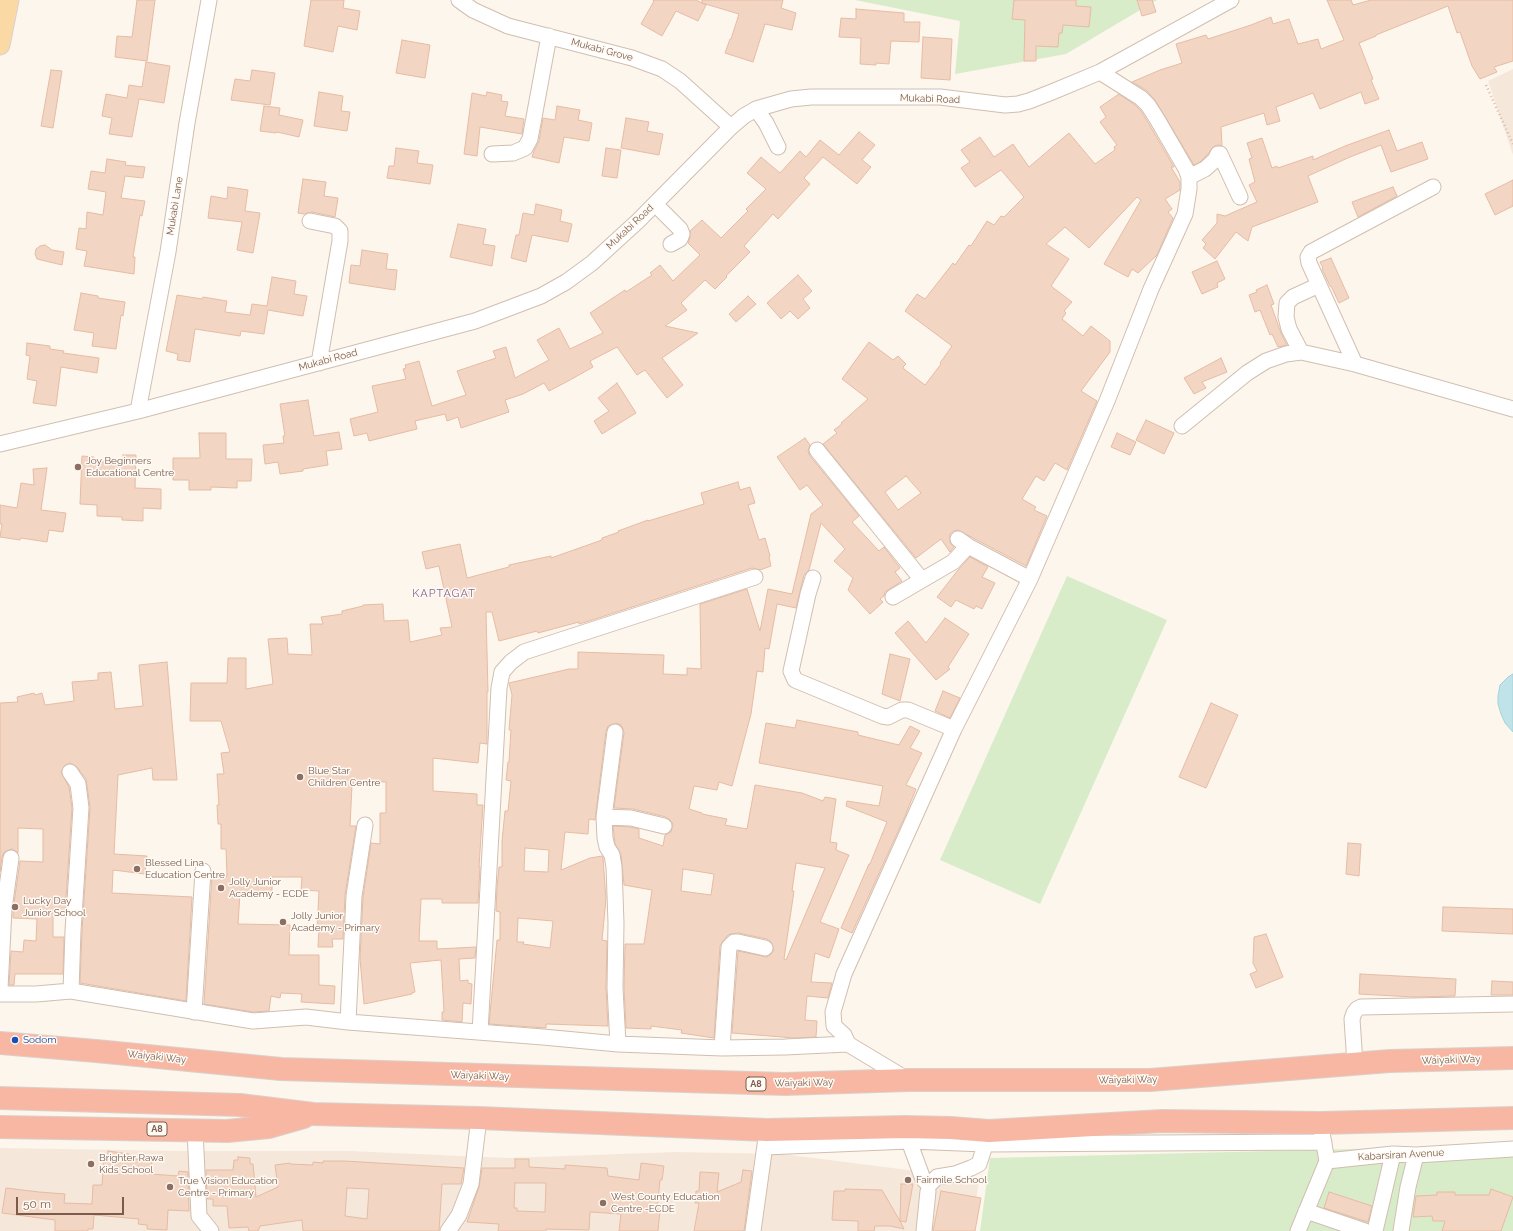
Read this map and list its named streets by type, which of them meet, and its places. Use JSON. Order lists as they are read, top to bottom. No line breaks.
{"streets":{"highway":["Waiyaki Way","A8"],"street":["Mukabi Grove","Mukabi Road","Mukabi Lane","Kabarsiran Avenue"]},"crossings":[["Mukabi Grove","Mukabi Road"],["Mukabi Road","Mukabi Lane"]],"districts":["KAPTAGAT"],"places":["Joy Beginners Educational Centre","Blue Star Children Centre","Blessed Lina Education Centre","Jolly Junior Academy - ECDE","Lucky Day Junior School","Jolly Junior Academy - Primary","Sodom","Brighter Rawa Kids School","Fairmile School","True Vision Education Centre - Primary","West County Education Centre -ECDE"],"scale_bar":"50 m"}
